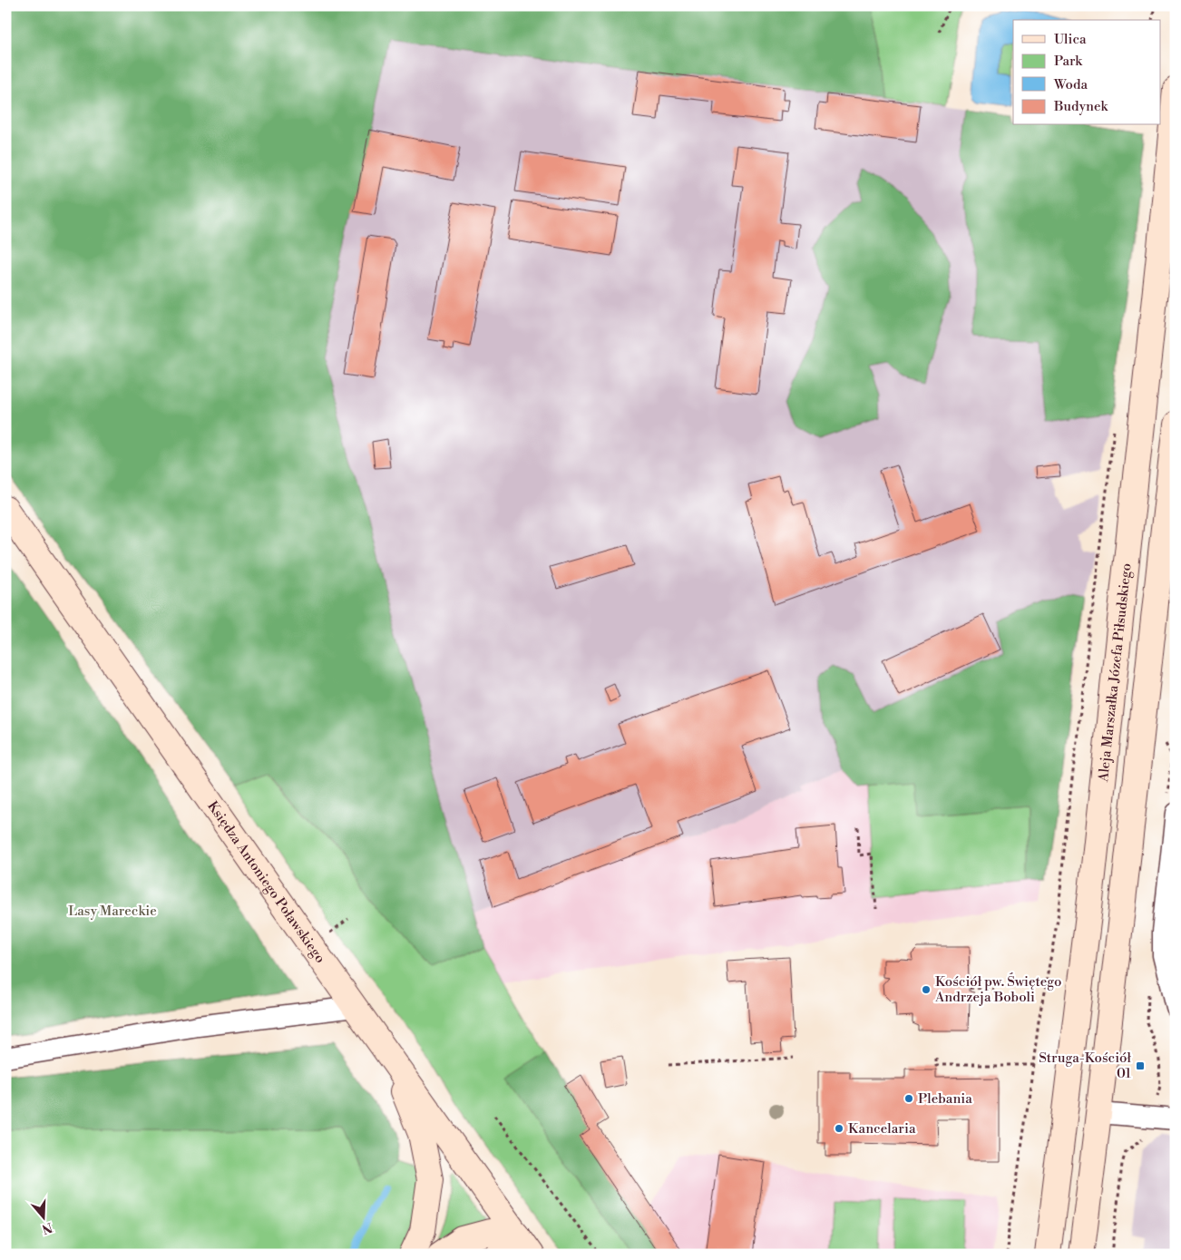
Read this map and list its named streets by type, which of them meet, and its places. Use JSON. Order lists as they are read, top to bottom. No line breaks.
{"streets":{"main road":["Aleja Marszałka Józefa Piłsudskiego","Księdza Antoniego Poławskiego"]},"parks":["Lasy Mareckie"],"places":{"other":["Kościół pw. Świętego Andrzeja Boboli","Plebania","Kancelaria"],"transit":["Struga-Kościół 01"]},"legend":["Ulica","Park","Woda","Budynek"],"north":"bottom"}
